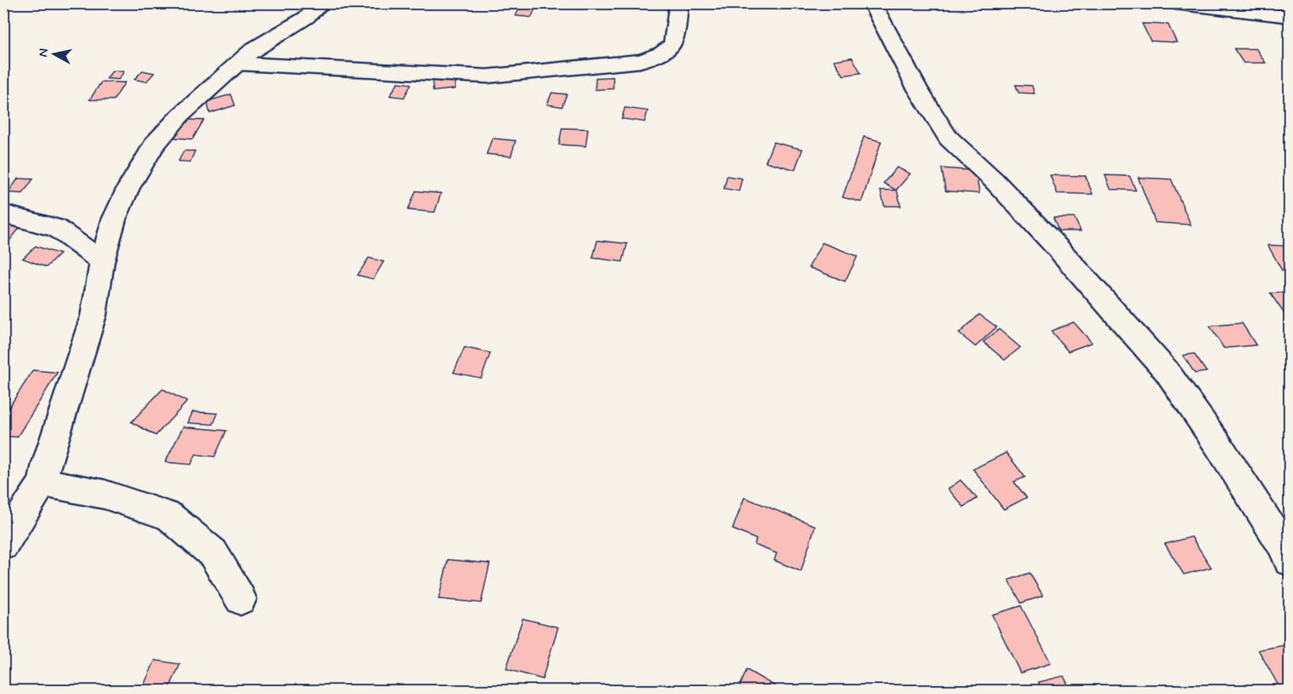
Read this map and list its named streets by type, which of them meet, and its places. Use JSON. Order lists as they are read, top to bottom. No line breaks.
{"north":"left"}
